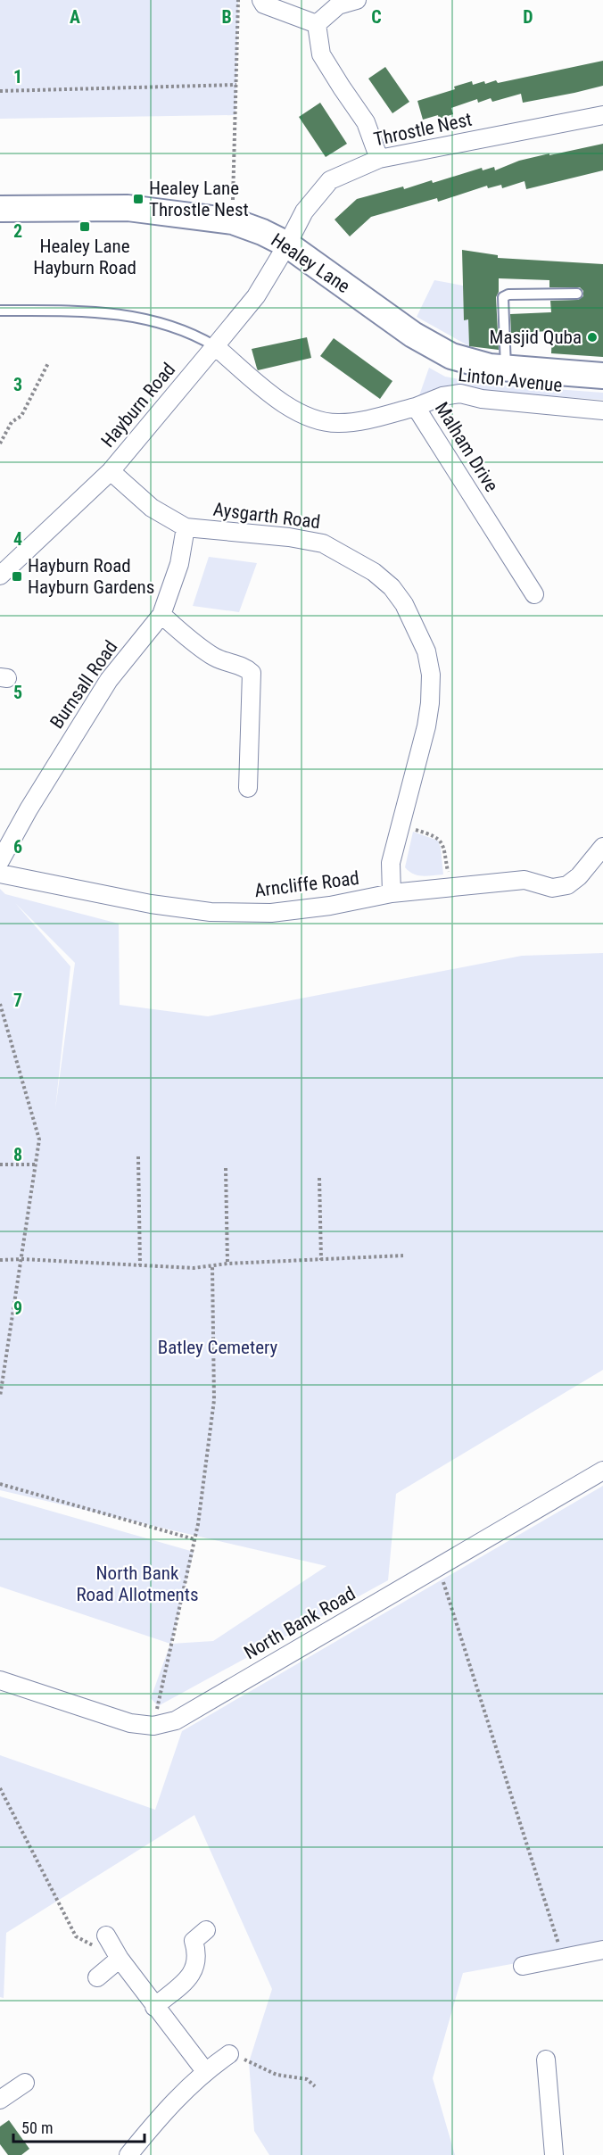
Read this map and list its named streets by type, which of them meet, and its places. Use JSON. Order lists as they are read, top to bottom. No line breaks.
{"streets":{"main road":["Healey Lane"],"street":["Throstle Nest","Linton Avenue","Hayburn Road","Malham Drive","Aysgarth Road","Burnsall Road","Arncliffe Road","North Bank Road"]},"crossings":[["Throstle Nest","Healey Lane"],["Throstle Nest","Hayburn Road"],["Healey Lane","Hayburn Road"],["Linton Avenue","Malham Drive"],["Hayburn Road","Malham Drive"],["Hayburn Road","Aysgarth Road"],["Aysgarth Road","Burnsall Road"],["Aysgarth Road","Arncliffe Road"]],"parks":["Batley Cemetery","North Bank Road Allotments"],"places":{"transit":["Healey Lane Throstle Nest","Healey Lane Hayburn Road","Hayburn Road Hayburn Gardens"],"other":["Masjid Quba"]},"scale_bar":"50 m","grid":{"columns":["A","B","C","D"],"rows":["1","2","3","4","5","6","7","8","9"]}}
